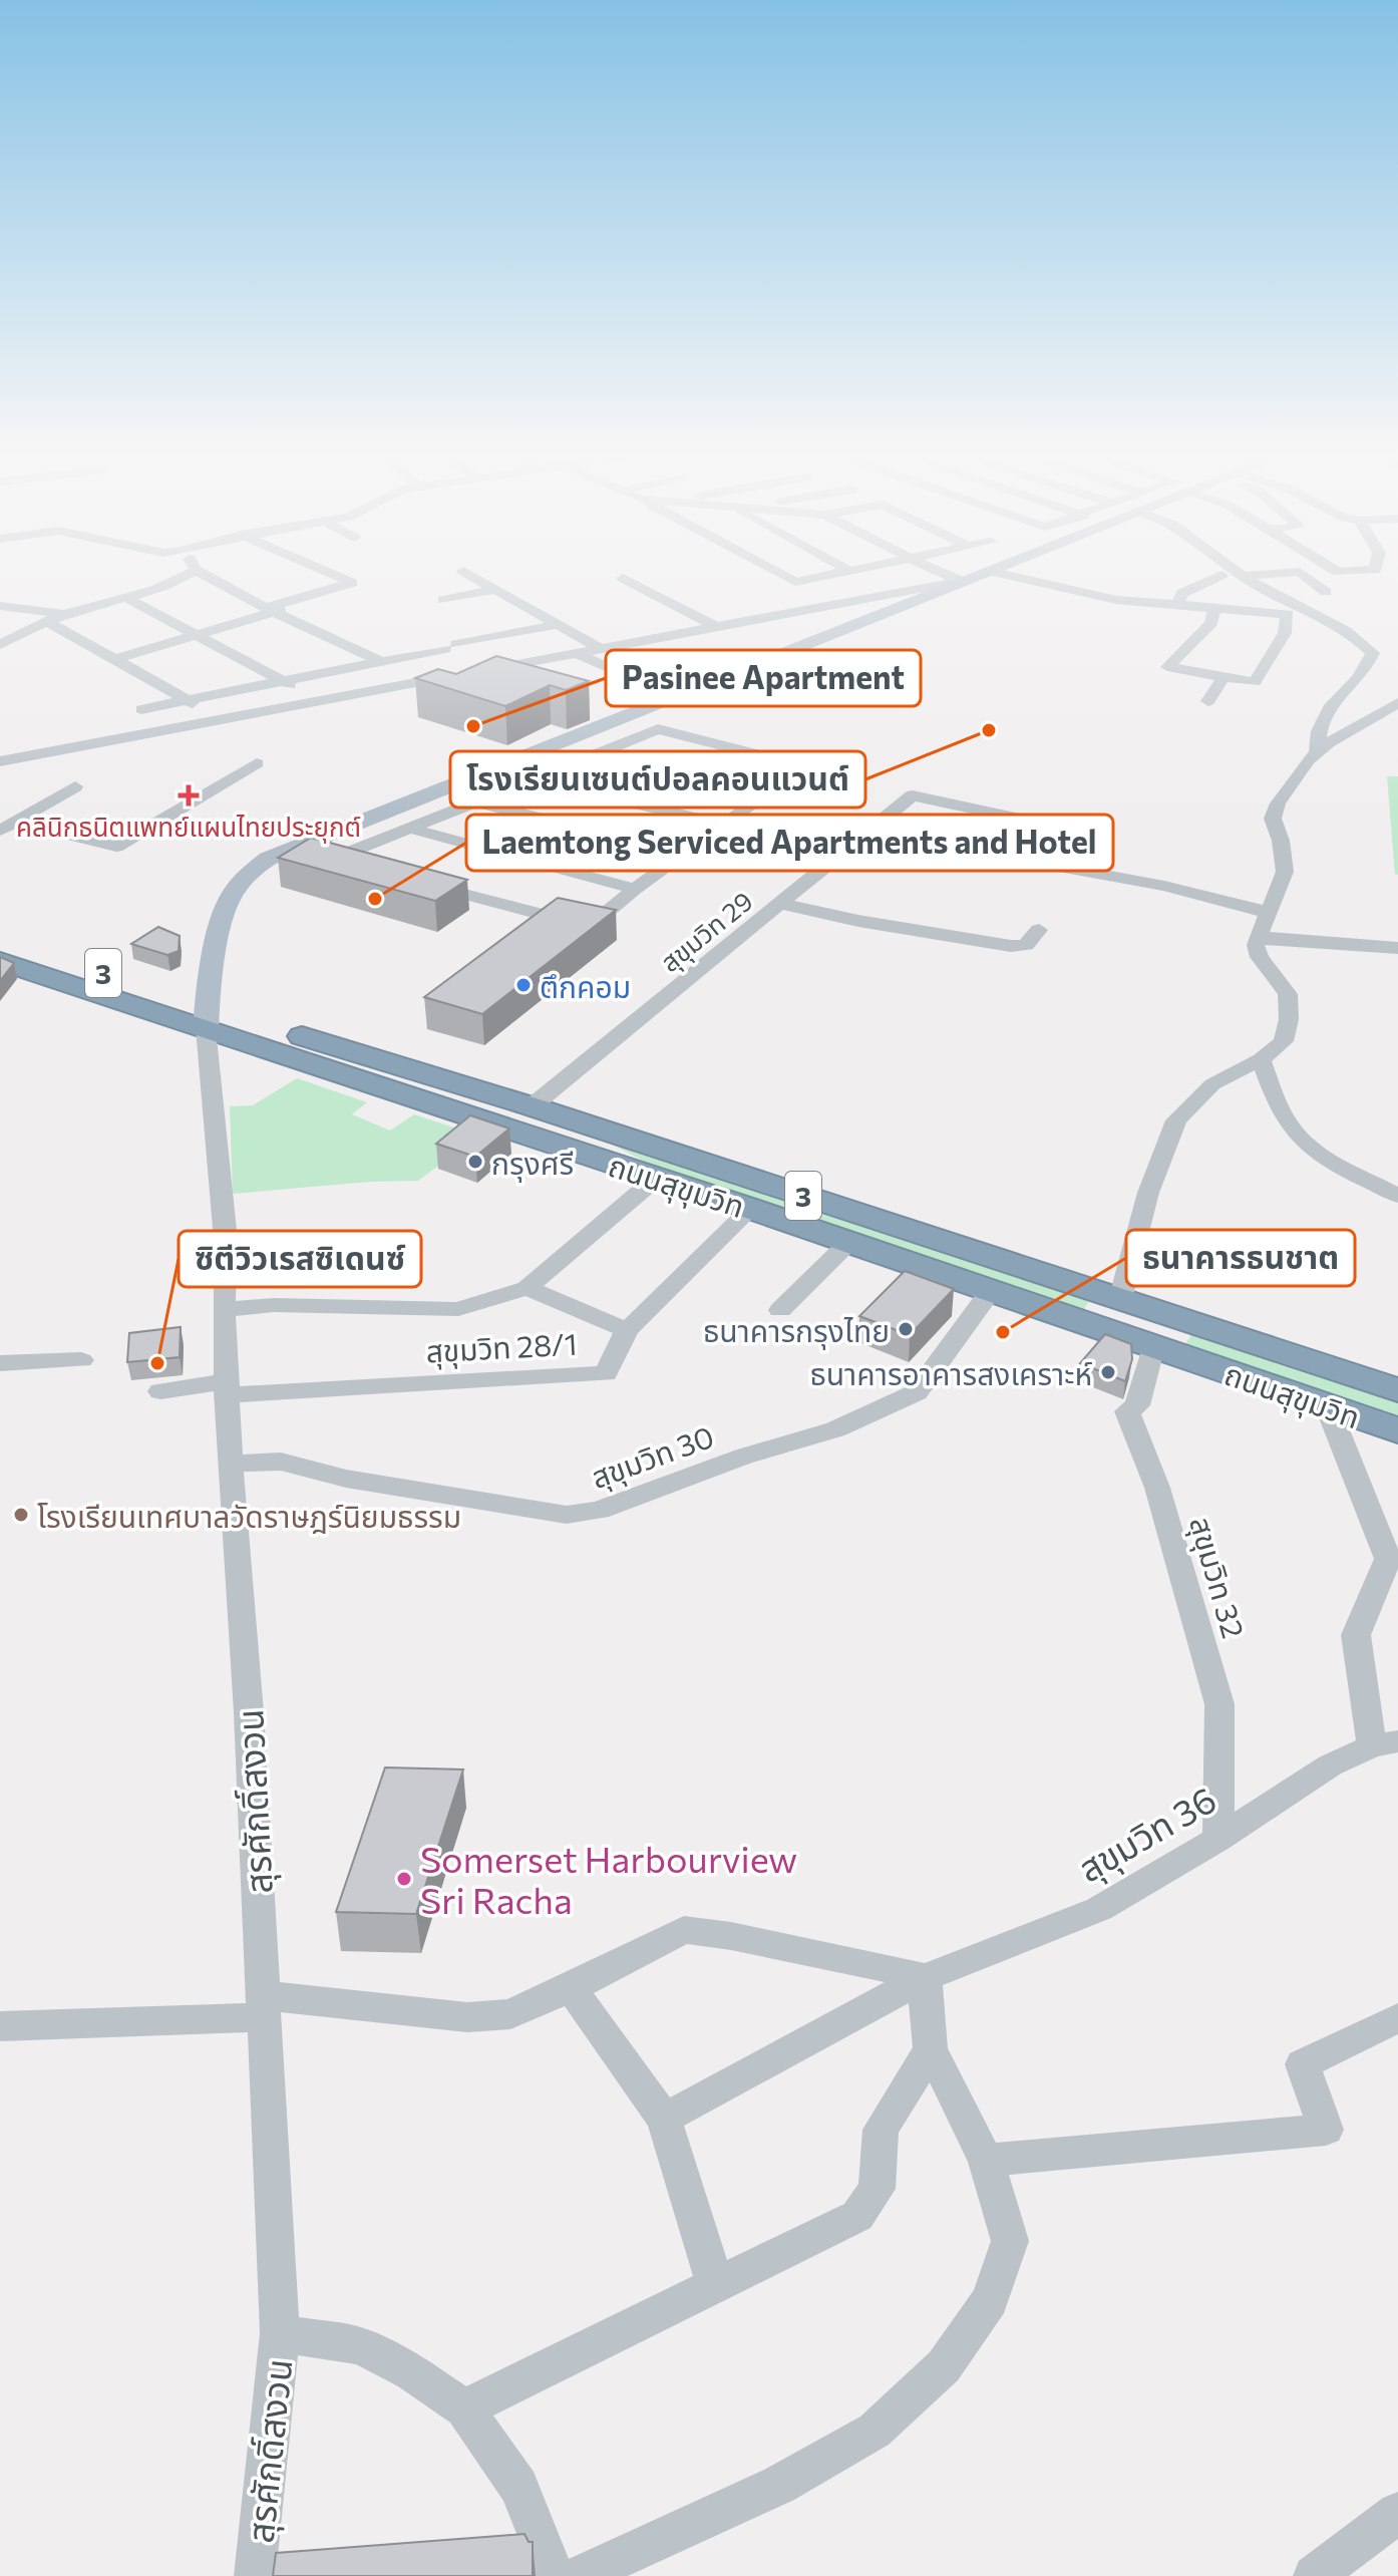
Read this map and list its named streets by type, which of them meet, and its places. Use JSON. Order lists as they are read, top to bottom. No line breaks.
{"streets":{"highway":["3","ถนนสุขุมวิท"],"street":["สุขุมวิท 29","สุขุมวิท 28/1","สุขุมวิท 30","สุขุมวิท 32","สุรศักดิ์สงวน","สุขุมวิท 36"]},"crossings":[["สุขุมวิท 29","ถนนสุขุมวิท"],["ถนนสุขุมวิท","สุขุมวิท 28/1"],["ถนนสุขุมวิท","สุขุมวิท 30"],["ถนนสุขุมวิท","สุขุมวิท 32"],["ถนนสุขุมวิท","สุรศักดิ์สงวน"],["สุขุมวิท 28/1","สุรศักดิ์สงวน"],["สุขุมวิท 30","สุรศักดิ์สงวน"],["สุขุมวิท 32","สุขุมวิท 36"]],"places":{"other":["Pasinee Apartment","โรงเรียนเซนต์ปอลคอนแวนต์","Laemtong Serviced Apartments and Hotel","ตึกคอม","กรุงศรี","ธนาคารกรุงไทย","ธนาคารธนชาต","ซิตีวิวเรสซิเดนซ์","ธนาคารอาคารสงเคราะห์","โรงเรียนเทศบาลวัดราษฎร์นิยมธรรม","Somerset Harbourview Sri Racha"],"health":["คลินิกธนิตแพทย์แผนไทยประยุกต์"]}}
